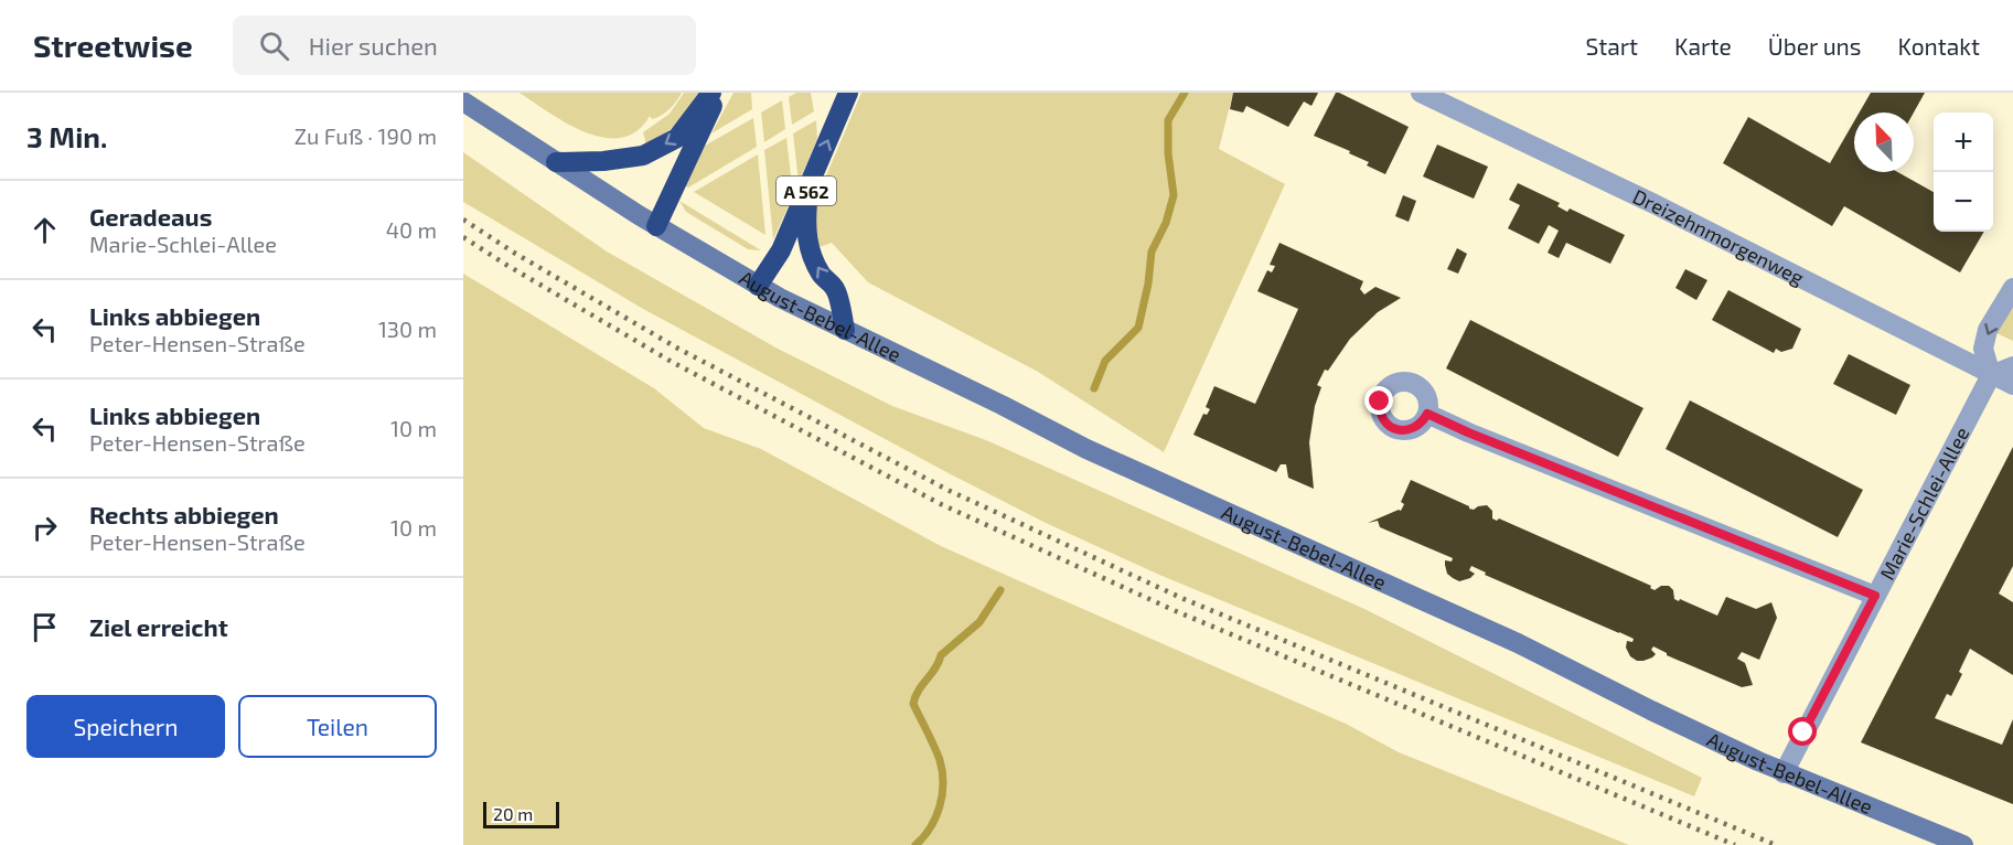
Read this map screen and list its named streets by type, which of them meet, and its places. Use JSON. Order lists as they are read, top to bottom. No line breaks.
{"streets":{"highway":["A 562"],"main road":["August-Bebel-Allee"],"street":["Dreizehnmorgenweg","Marie-Schlei-Allee"]},"crossings":[["A 562","August-Bebel-Allee"],["Dreizehnmorgenweg","Marie-Schlei-Allee"],["August-Bebel-Allee","Marie-Schlei-Allee"]],"scale_bar":"20 m","north":"top left","page":{"header":"Streetwise","search":"Hier suchen","nav":["Start","Karte","Über uns","Kontakt"],"heading":["3 Min.","Zu Fuß · 190 m"],"map_buttons":["+","−"],"list":[["Geradeaus","Marie-Schlei-Allee","40 m"],["Links abbiegen","Peter-Hensen-Straße","130 m"],["Links abbiegen","Peter-Hensen-Straße","10 m"],["Rechts abbiegen","Peter-Hensen-Straße","10 m"],"Ziel erreicht"],"buttons":["Speichern","Teilen"],"scale":"20 m"}}
